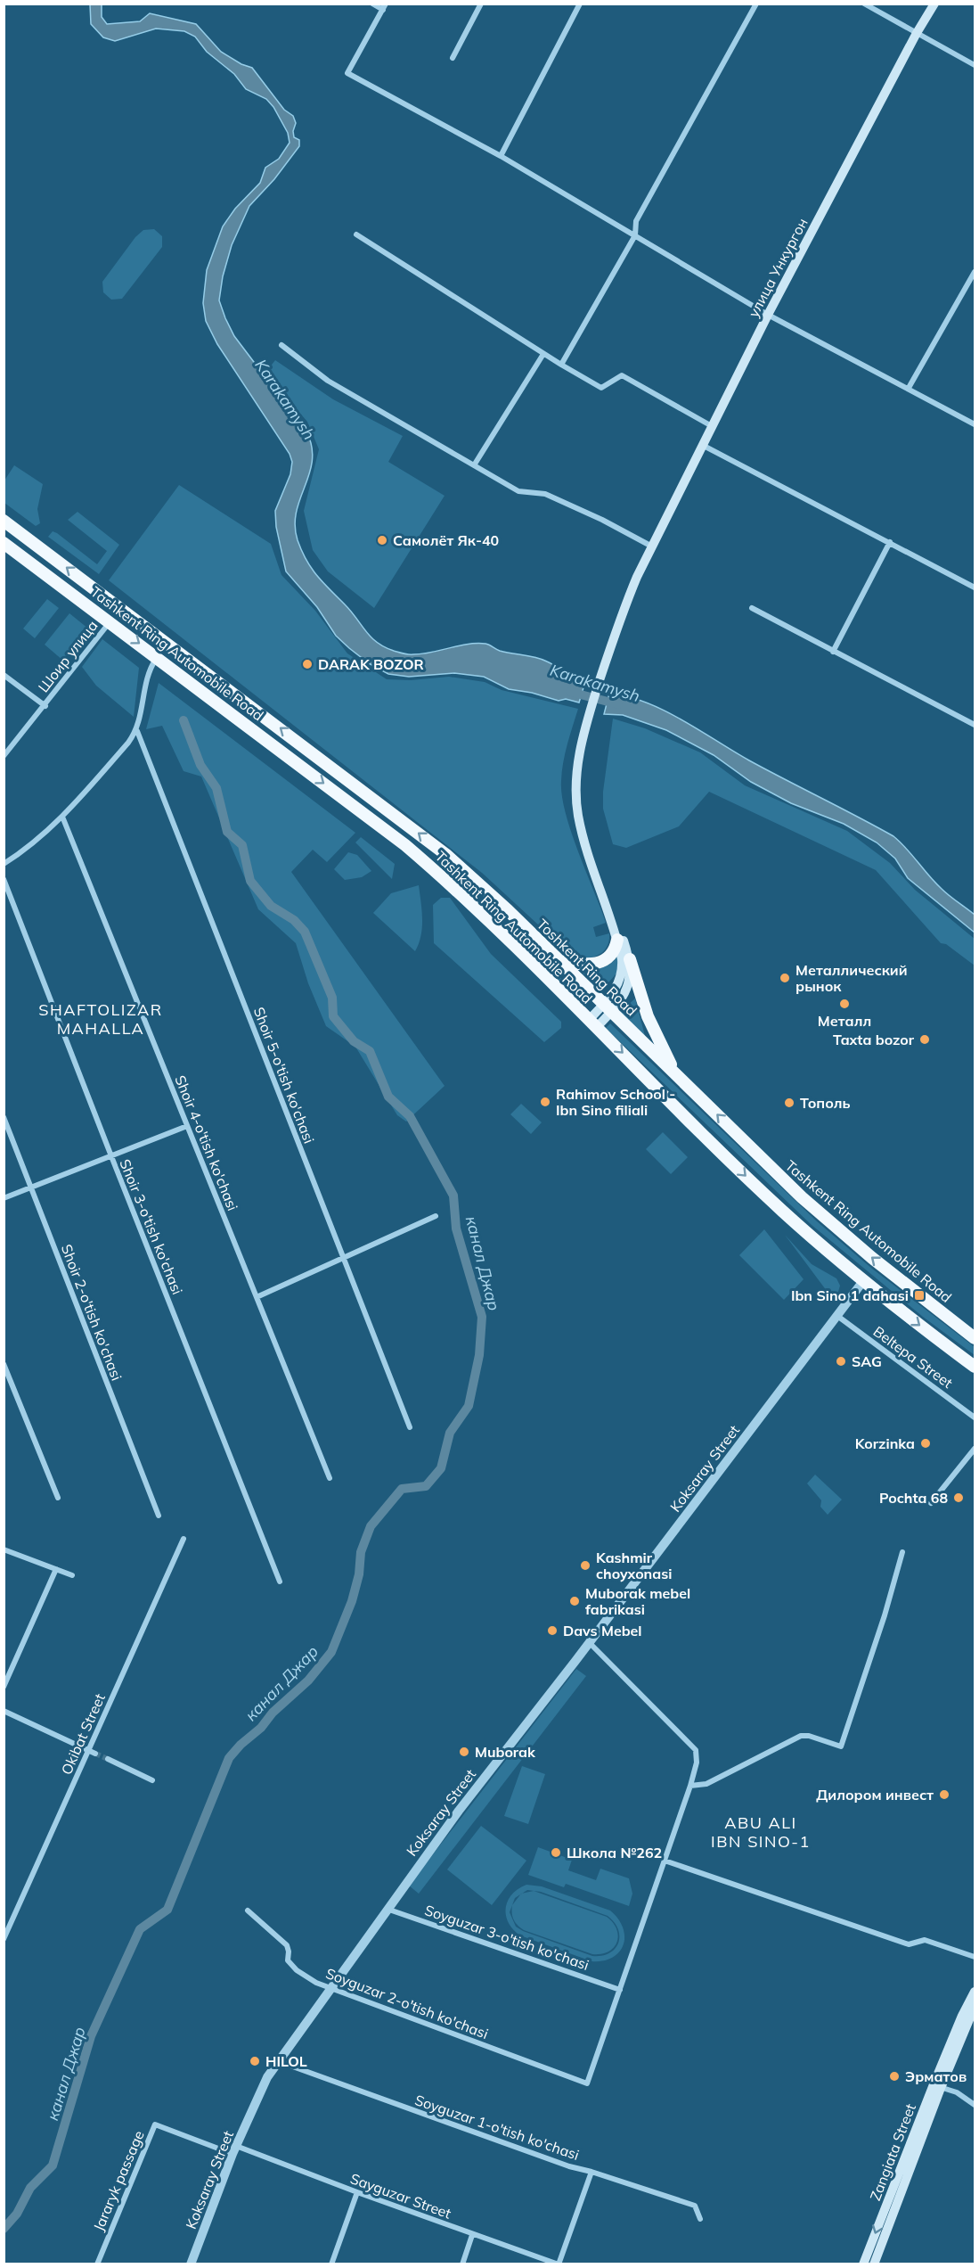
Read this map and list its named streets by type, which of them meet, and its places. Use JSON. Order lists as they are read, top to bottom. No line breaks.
{"streets":{"highway":["Tashkent Ring Automobile Road","Toshkent Ring Road"],"main road":["улица Ункургон","Zangiata Street"],"street":["Шоир улица","Shoir 5-o'tish ko'chasi","Shoir 4-o'tish ko'chasi","Shoir 3-o'tish ko'chasi","Shoir 2-o'tish ko'chasi","Beltepa Street","Koksaray Street","Okibat Street","Soyguzar 3-o'tish ko'chasi","Soyguzar 2-o'tish ko'chasi","Soyguzar 1-o'tish ko'chasi","Jararyk passage","Sayguzar Street"]},"crossings":[["Tashkent Ring Automobile Road","Шоир улица"],["Tashkent Ring Automobile Road","Toshkent Ring Road"],["Tashkent Ring Automobile Road","Koksaray Street"],["Beltepa Street","Koksaray Street"],["Koksaray Street","Soyguzar 3-o'tish ko'chasi"],["Koksaray Street","Soyguzar 2-o'tish ko'chasi"],["Koksaray Street","Soyguzar 1-o'tish ko'chasi"],["Koksaray Street","Jararyk passage"],["Koksaray Street","Sayguzar Street"],["Soyguzar 3-o'tish ko'chasi","Soyguzar 2-o'tish ko'chasi"],["Jararyk passage","Sayguzar Street"]],"districts":["SHAFTOLIZAR MAHALLA","ABU ALI IBN SINO-1"],"water":["Karakamysh","канал Джар"],"places":{"other":["Самолёт Як-40","DARAK BOZOR","Металлический рынок","Металл","Taxta bozor","Rahimov School - Ibn Sino filiali","Тополь","SAG","Korzinka","Pochta 68","Kashmir choyxonasi","Muborak mebel fabrikasi","Davs Mebel","Muborak","Дилором инвест","Школа №262","HILOL","Эрматов"],"transit":["Ibn Sino 1 dahasi"]}}
